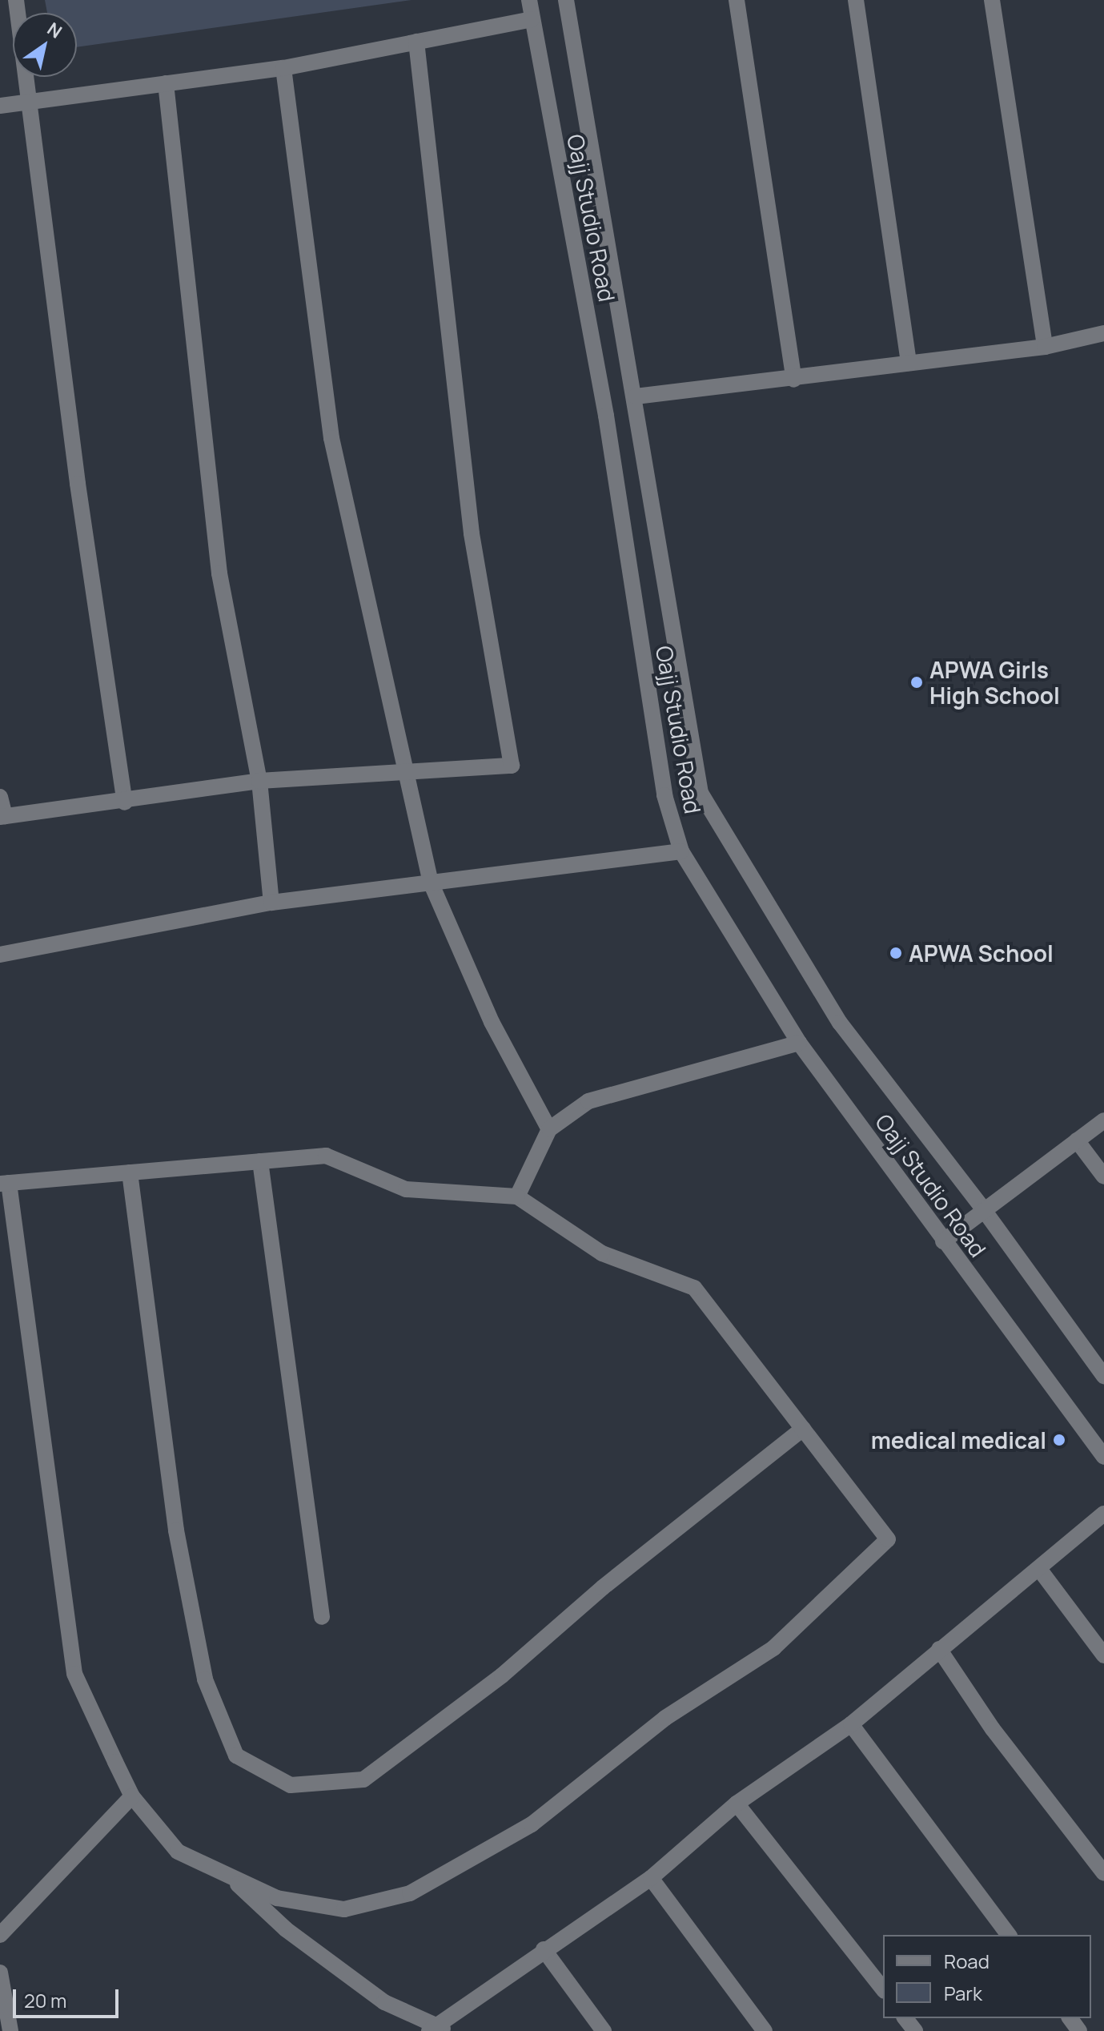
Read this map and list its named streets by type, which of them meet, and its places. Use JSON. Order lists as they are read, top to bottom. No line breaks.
{"streets":{"street":["Oajj Studio Road"]},"places":["APWA Girls High School","APWA School","medical medical"],"legend":["Road","Park"],"scale_bar":"20 m","north":"top right"}
